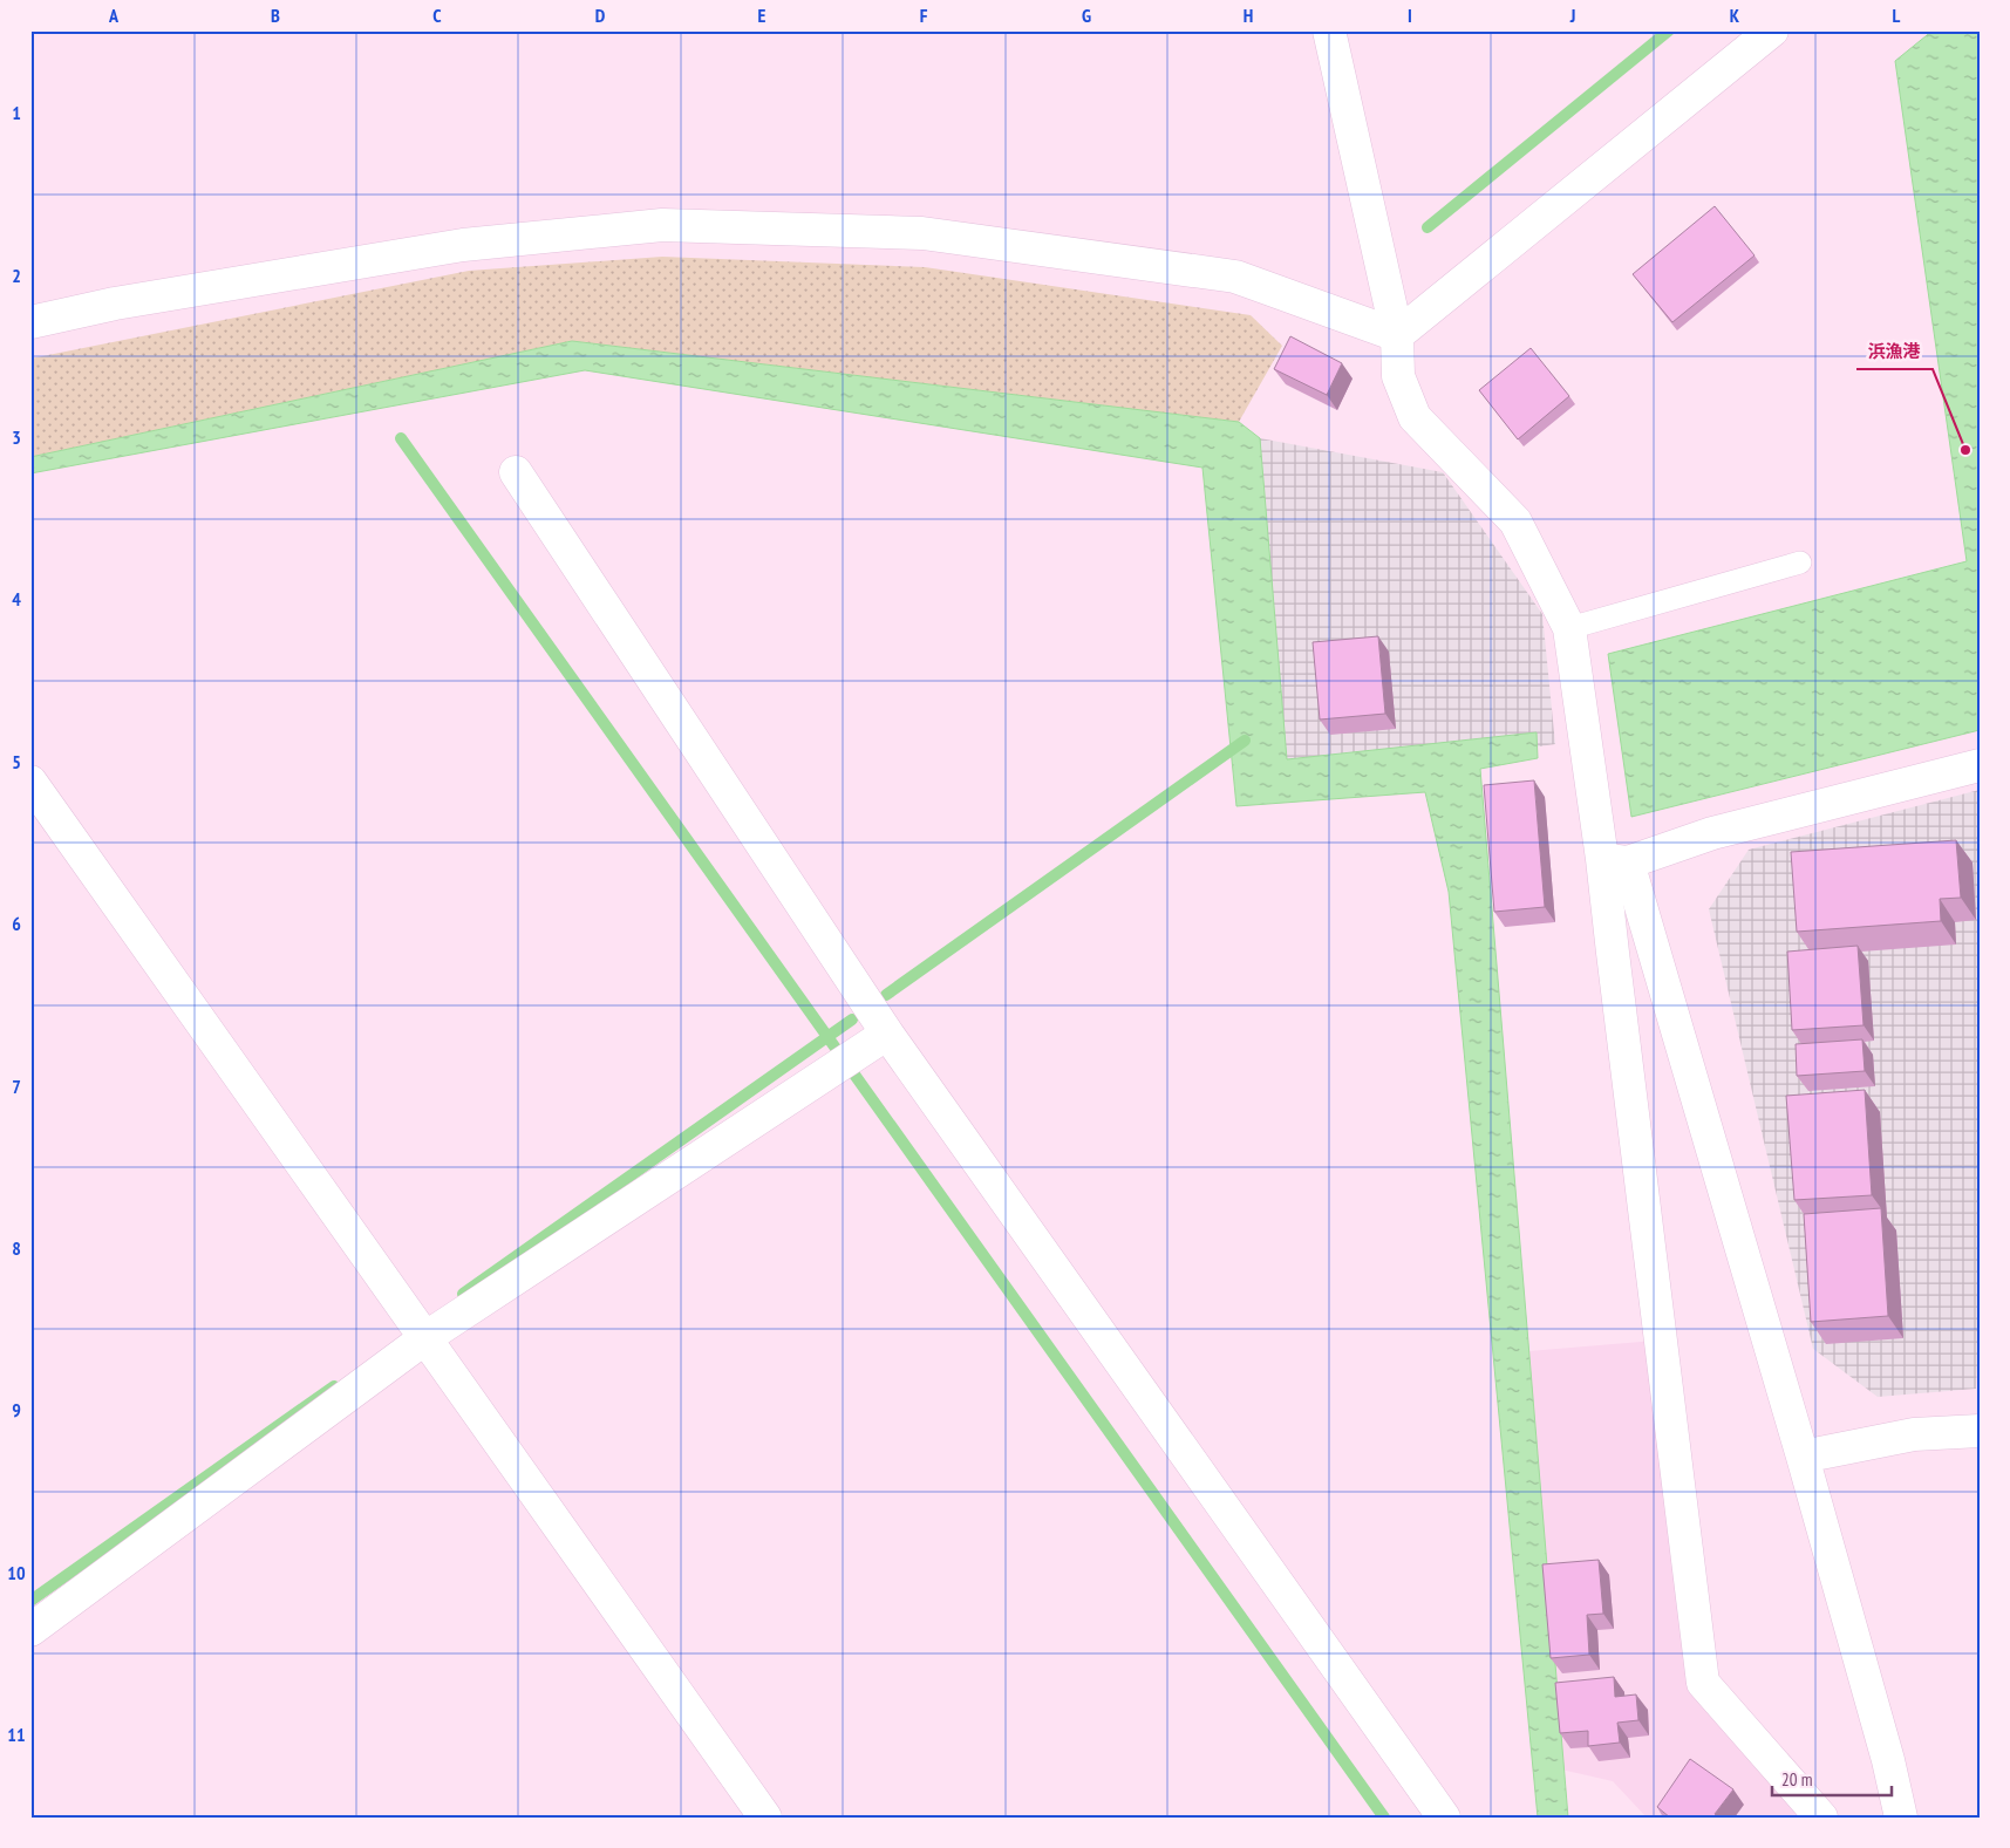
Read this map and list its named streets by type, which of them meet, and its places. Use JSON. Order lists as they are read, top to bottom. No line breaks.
{"places":["浜漁港"],"scale_bar":"20 m","grid":{"columns":["A","B","C","D","E","F","G","H","I","J","K","L"],"rows":["1","2","3","4","5","6","7","8","9","10","11"]}}
